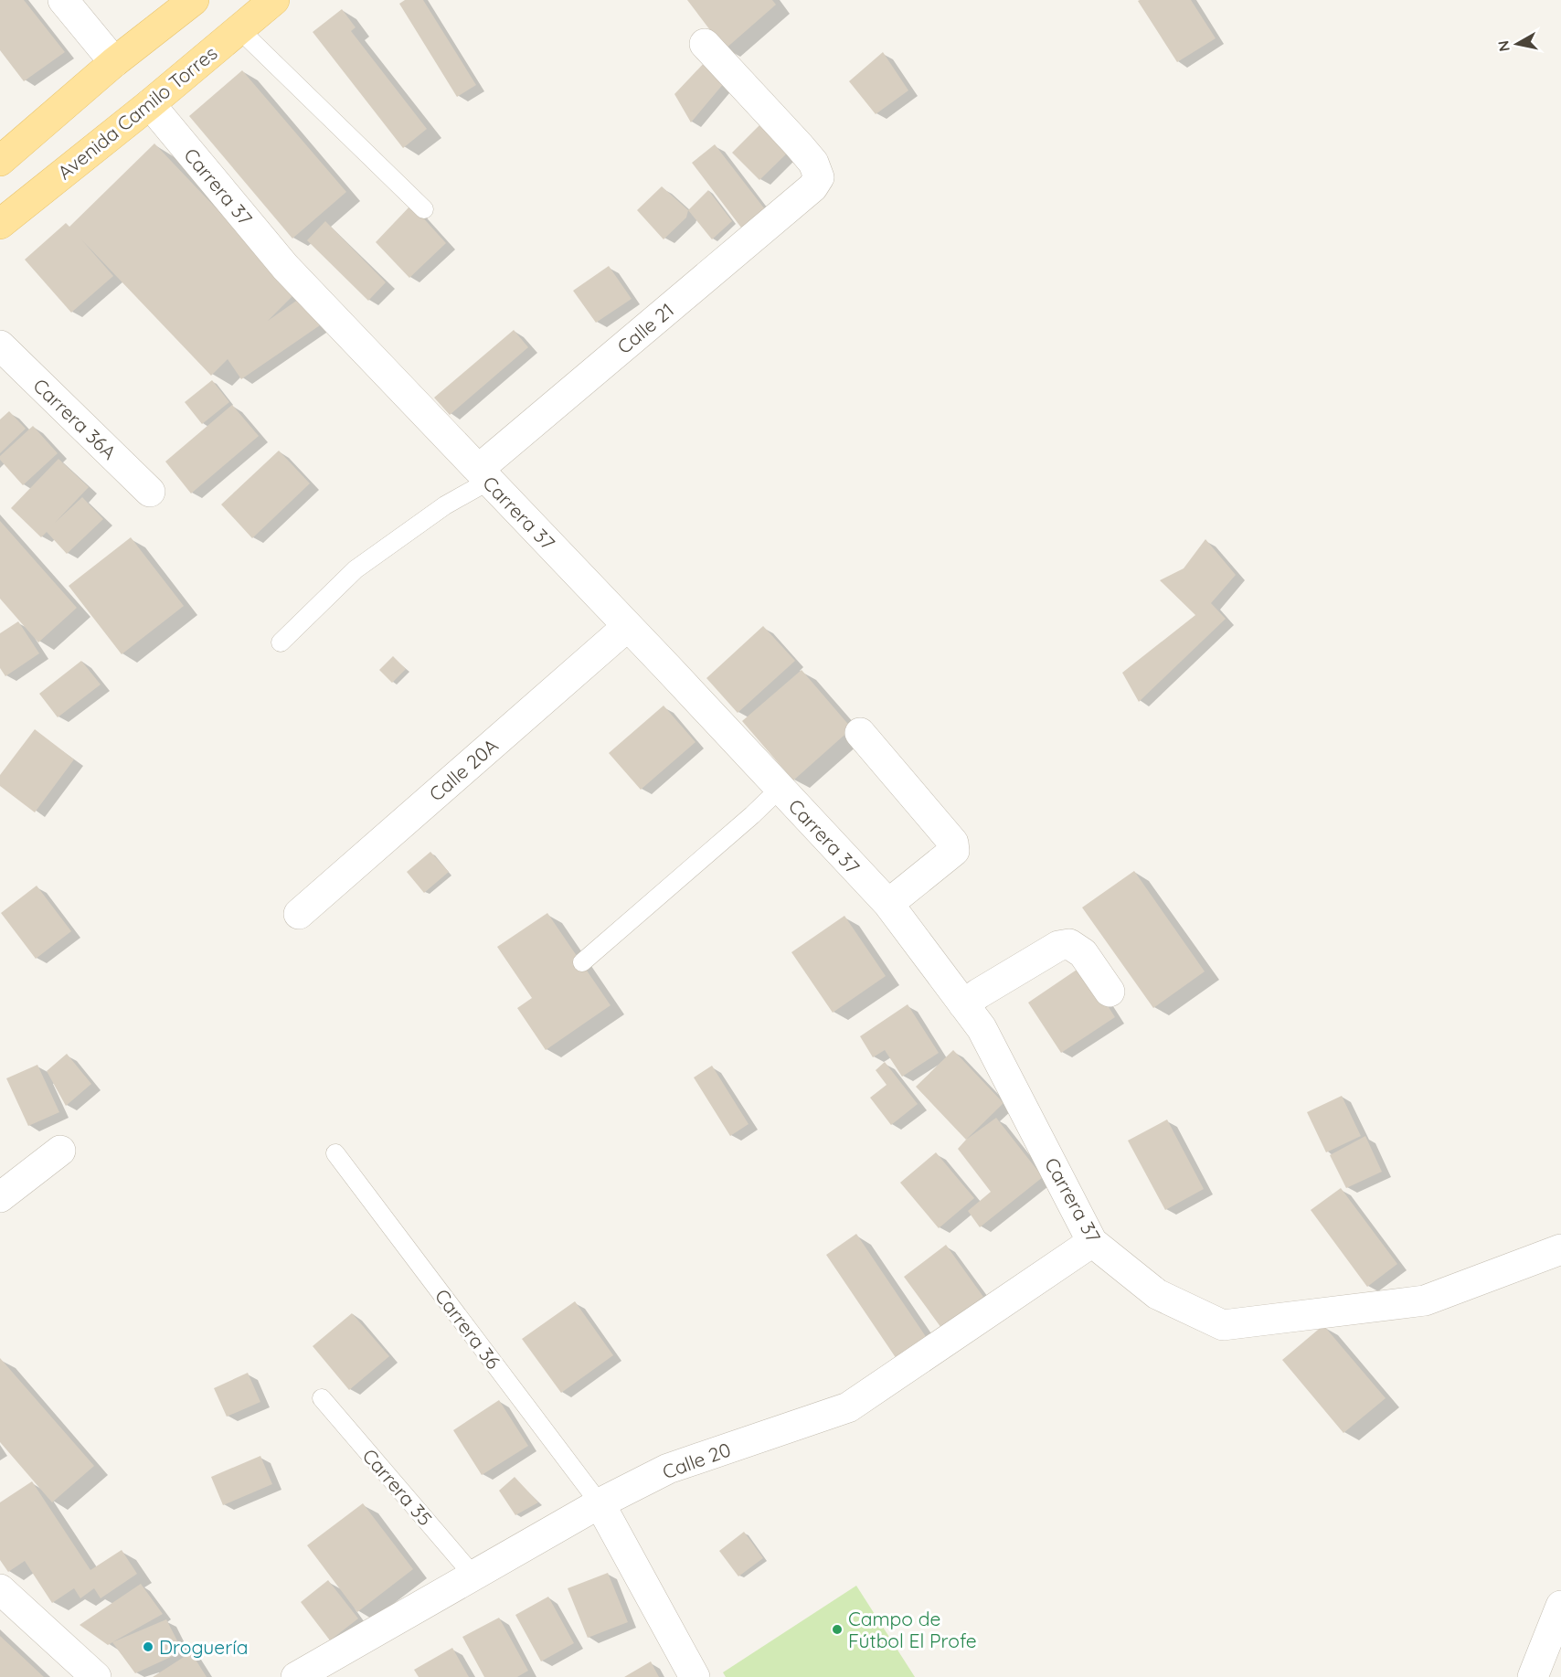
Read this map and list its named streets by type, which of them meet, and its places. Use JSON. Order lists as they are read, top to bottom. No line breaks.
{"streets":{"main road":["Avenida Camilo Torres"],"street":["Carrera 37","Calle 21","Carrera 36A","Calle 20A","Calle 20"],"lane":["Carrera 36","Carrera 35"]},"crossings":[["Avenida Camilo Torres","Carrera 37"],["Carrera 37","Calle 21"],["Carrera 37","Calle 20A"],["Carrera 37","Calle 20"],["Carrera 36","Calle 20"],["Calle 20","Carrera 35"]],"places":["Campo de Fútbol El Profe","Droguería"],"north":"left"}
